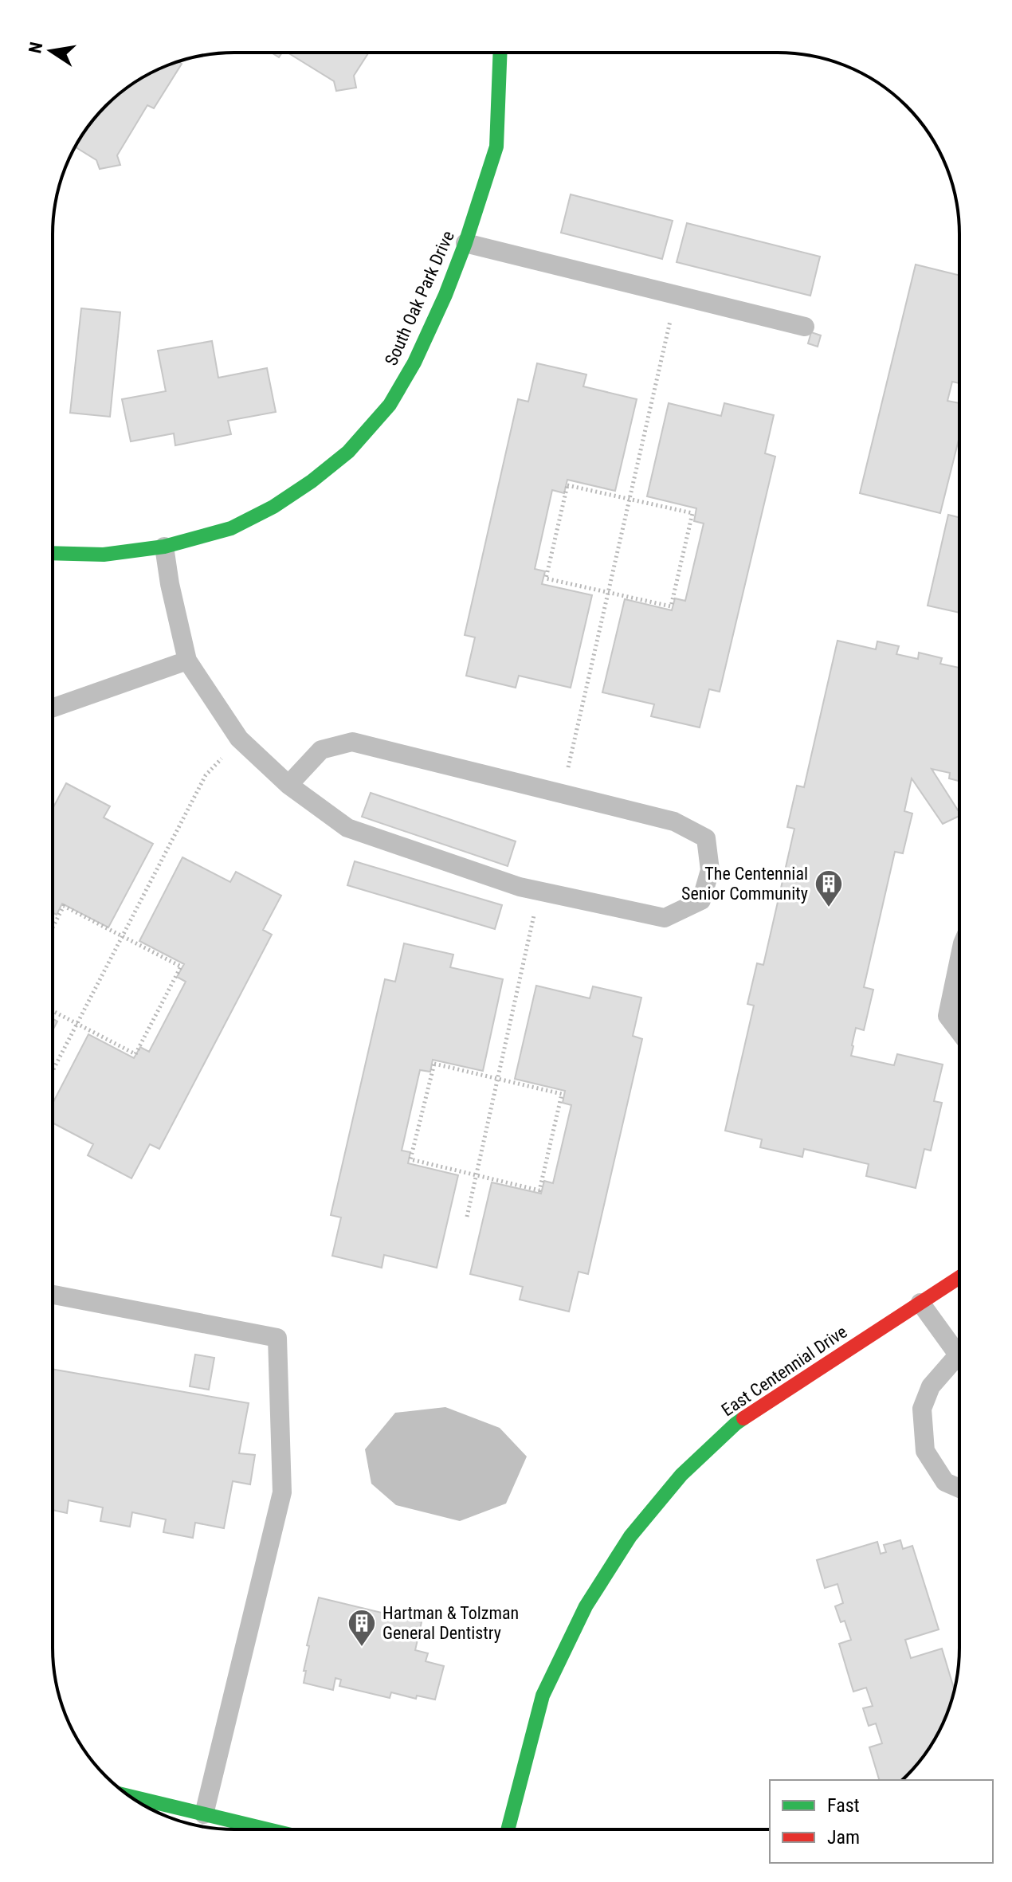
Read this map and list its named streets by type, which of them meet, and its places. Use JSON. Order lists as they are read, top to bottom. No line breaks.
{"streets":{"street":["South Oak Park Drive","East Centennial Drive"]},"places":{"building":["The Centennial Senior Community","Hartman & Tolzman General Dentistry"]},"legend":["Fast","Jam"],"north":"left"}
